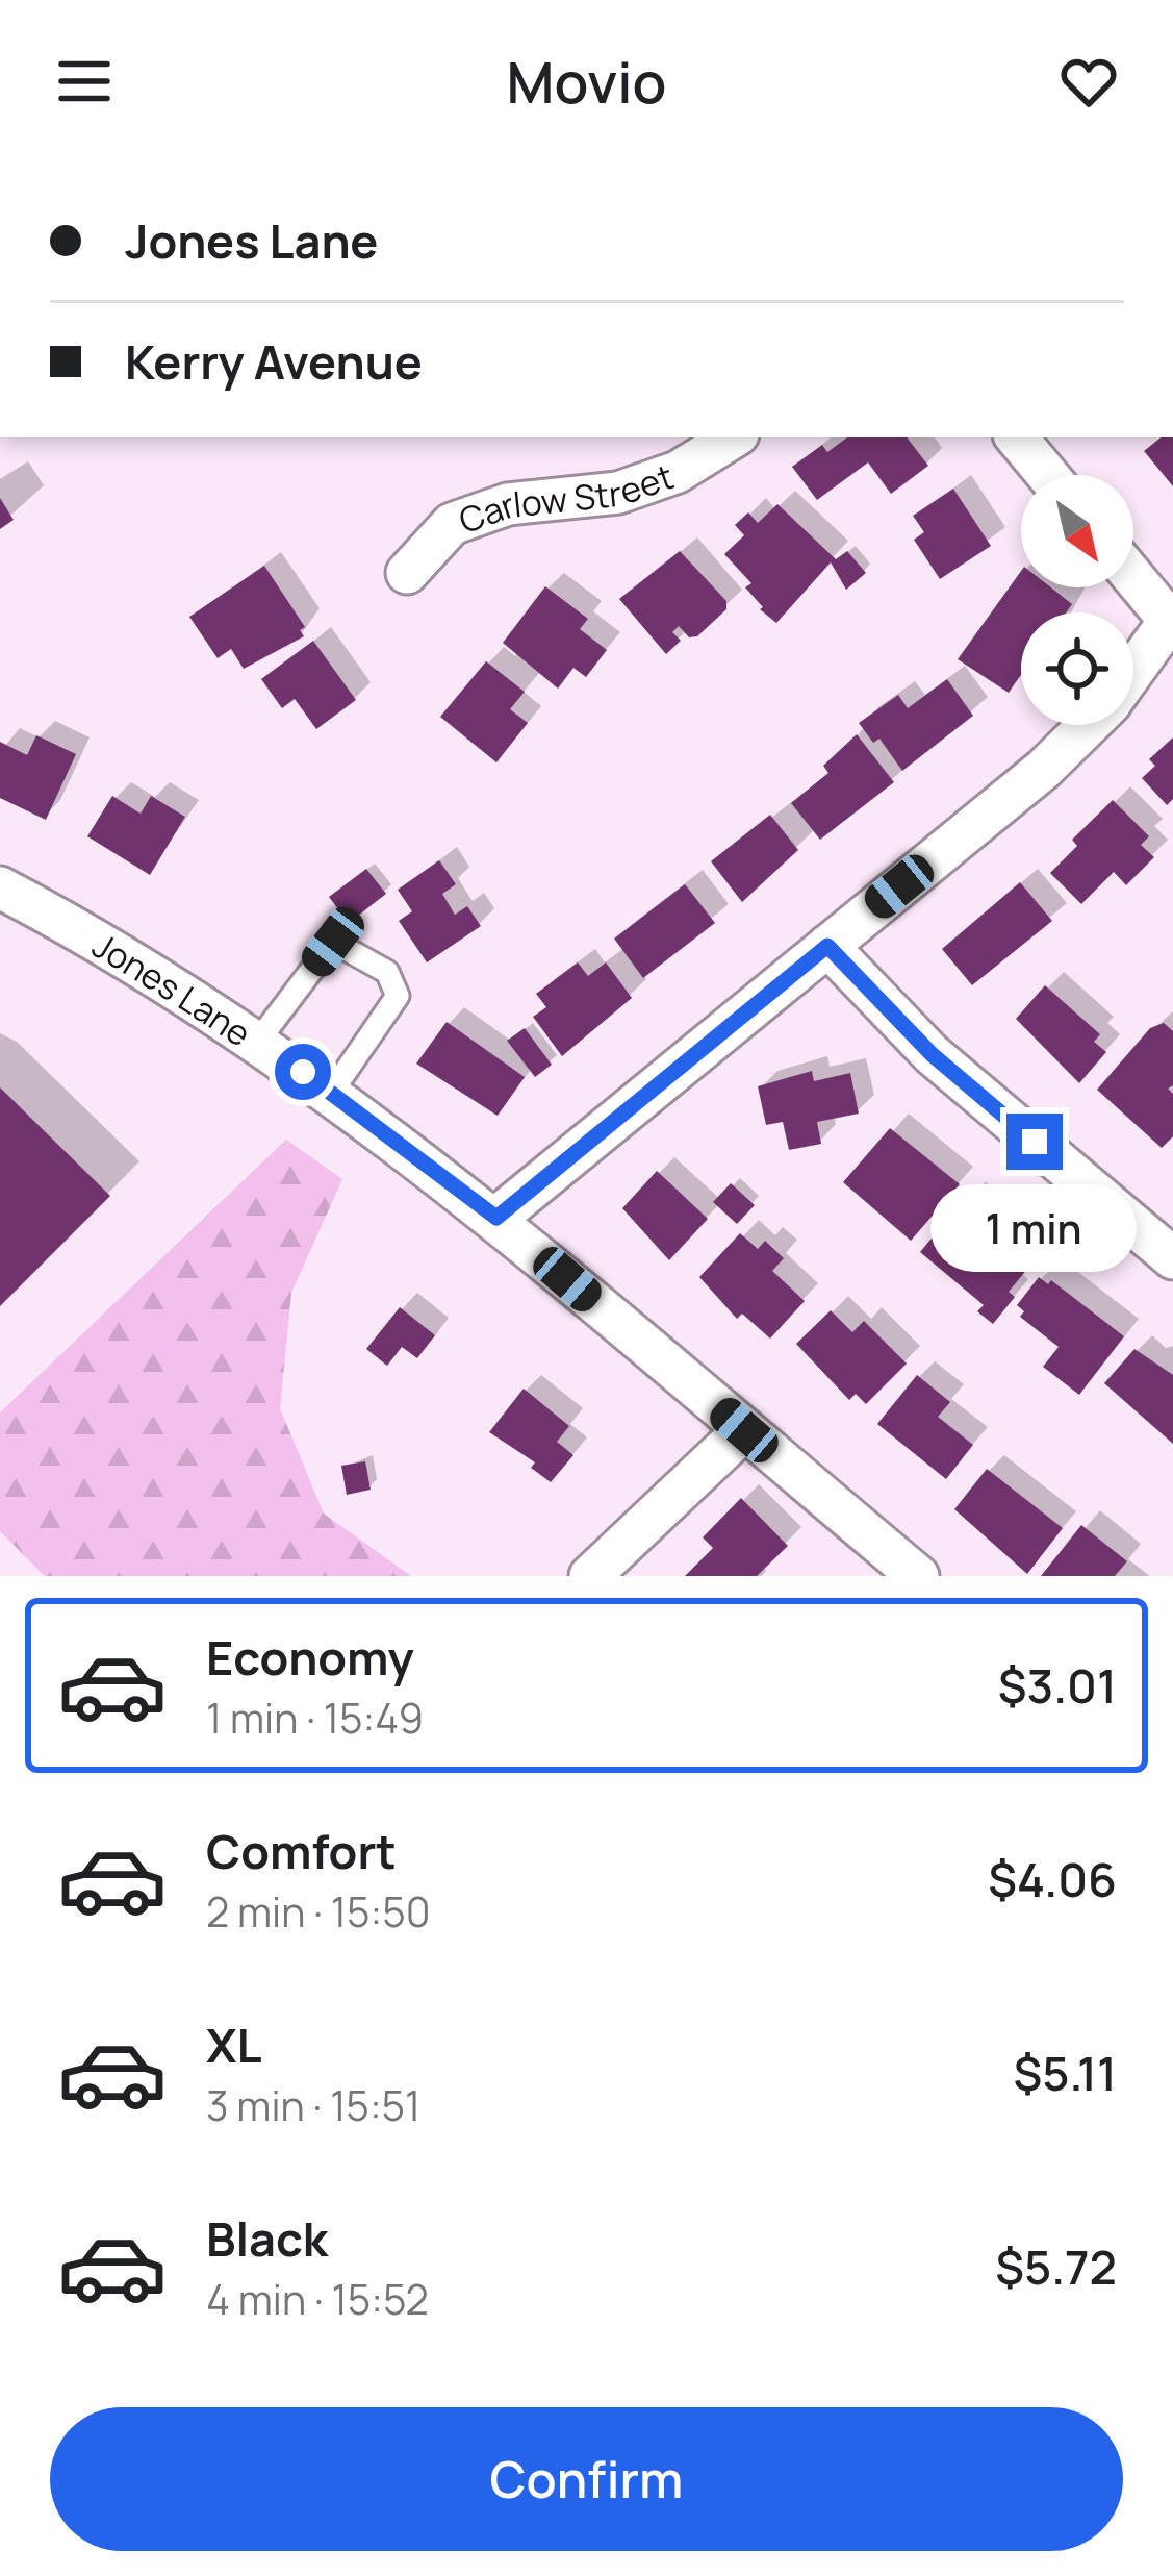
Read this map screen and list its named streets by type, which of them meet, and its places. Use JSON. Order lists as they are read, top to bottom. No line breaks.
{"streets":{"street":["Carlow Street","Jones Lane"]},"north":"bottom right","page":{"header":"Movio","banner":["Jones Lane","Kerry Avenue"],"bubble":"1 min","list":[{"name":"Economy","note":"1 min · 15:49","value":"$3.01"},{"name":"Comfort","note":"2 min · 15:50","value":"$4.06"},{"name":"XL","note":"3 min · 15:51","value":"$5.11"},{"name":"Black","note":"4 min · 15:52","value":"$5.72"}],"buttons":"Confirm"}}
